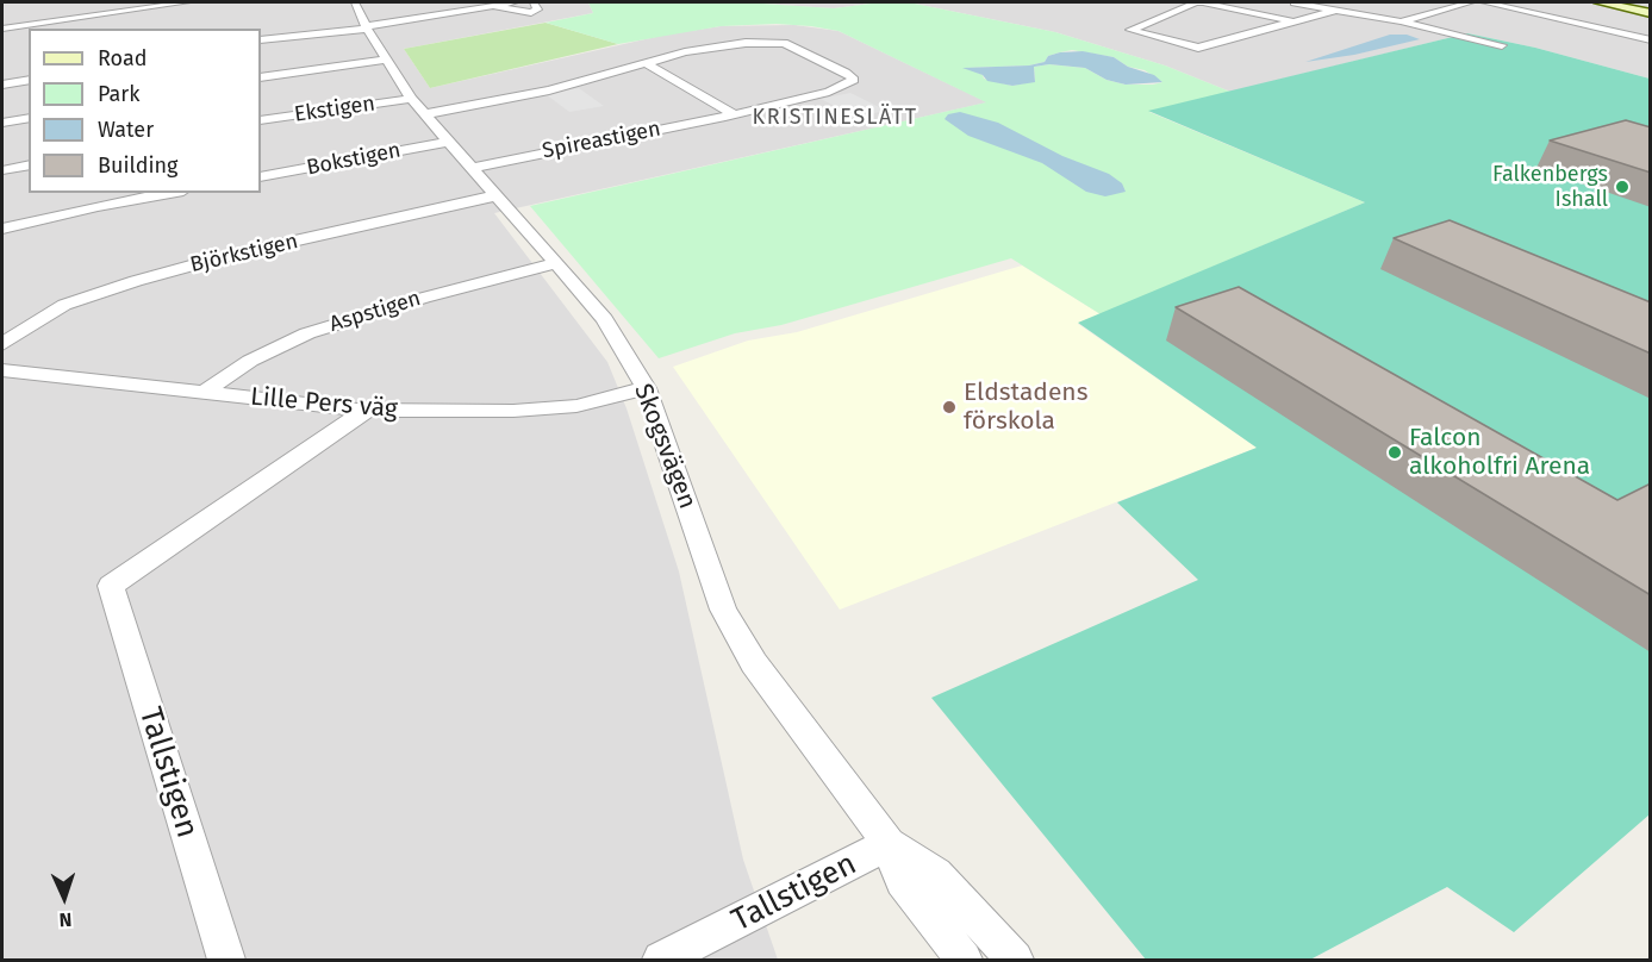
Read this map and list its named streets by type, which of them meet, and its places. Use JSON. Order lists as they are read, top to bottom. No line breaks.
{"streets":{"street":["Ekstigen","Spireastigen","Bokstigen","Björkstigen","Aspstigen","Lille Pers väg","Skogsvägen","Tallstigen"]},"crossings":[["Ekstigen","Spireastigen"],["Ekstigen","Skogsvägen"],["Spireastigen","Skogsvägen"],["Bokstigen","Skogsvägen"],["Björkstigen","Skogsvägen"],["Aspstigen","Lille Pers väg"],["Aspstigen","Skogsvägen"],["Lille Pers väg","Skogsvägen"],["Lille Pers väg","Tallstigen"],["Skogsvägen","Tallstigen"]],"districts":["KRISTINESLÄTT"],"places":["Falkenbergs Ishall","Eldstadens förskola","Falcon alkoholfri Arena"],"legend":["Road","Park","Water","Building"],"north":"bottom"}
